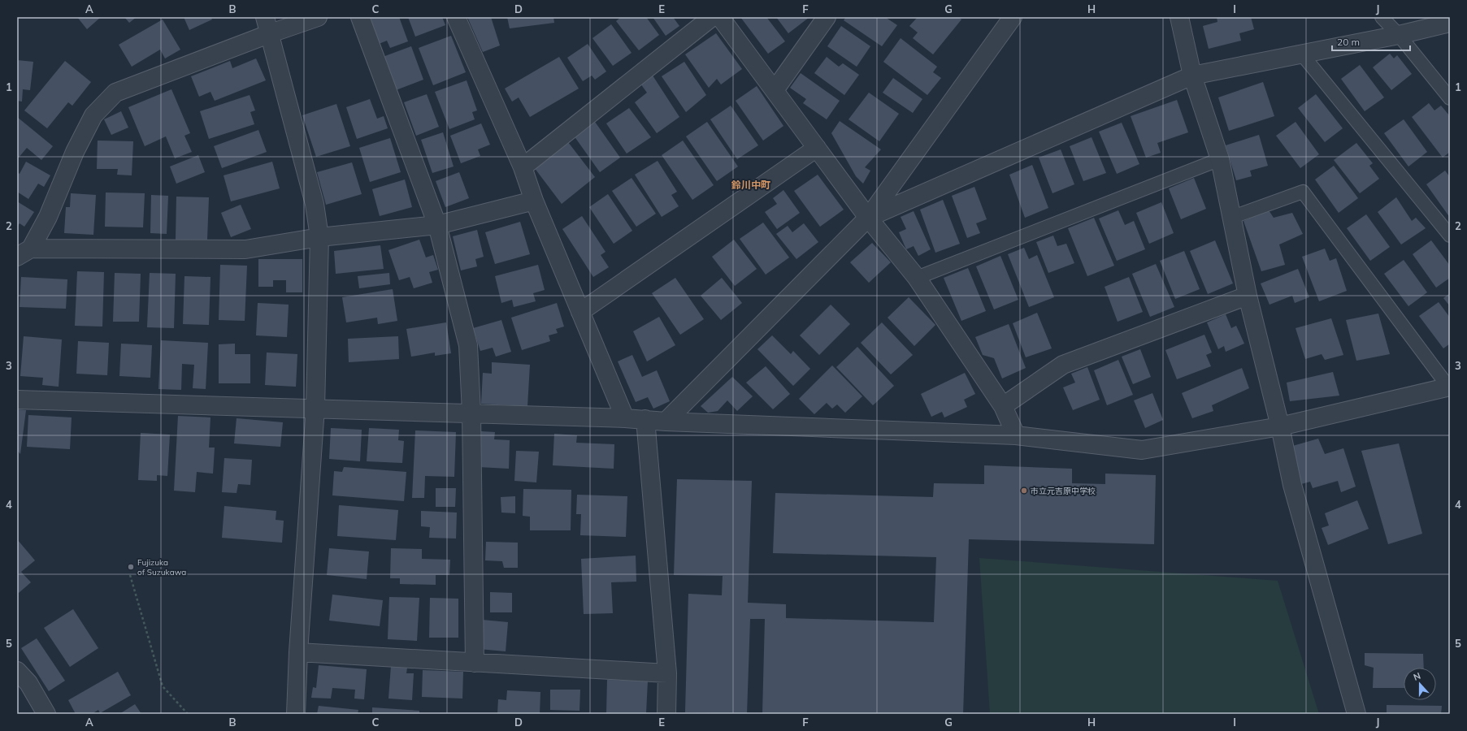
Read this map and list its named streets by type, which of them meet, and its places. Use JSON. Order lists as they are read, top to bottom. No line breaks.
{"districts":["鈴川中町"],"places":["市立元吉原中学校","Fujizuka of Suzukawa"],"scale_bar":"20 m","north":"top","grid":{"columns":["A","B","C","D","E","F","G","H","I","J"],"rows":["1","2","3","4","5"]}}
